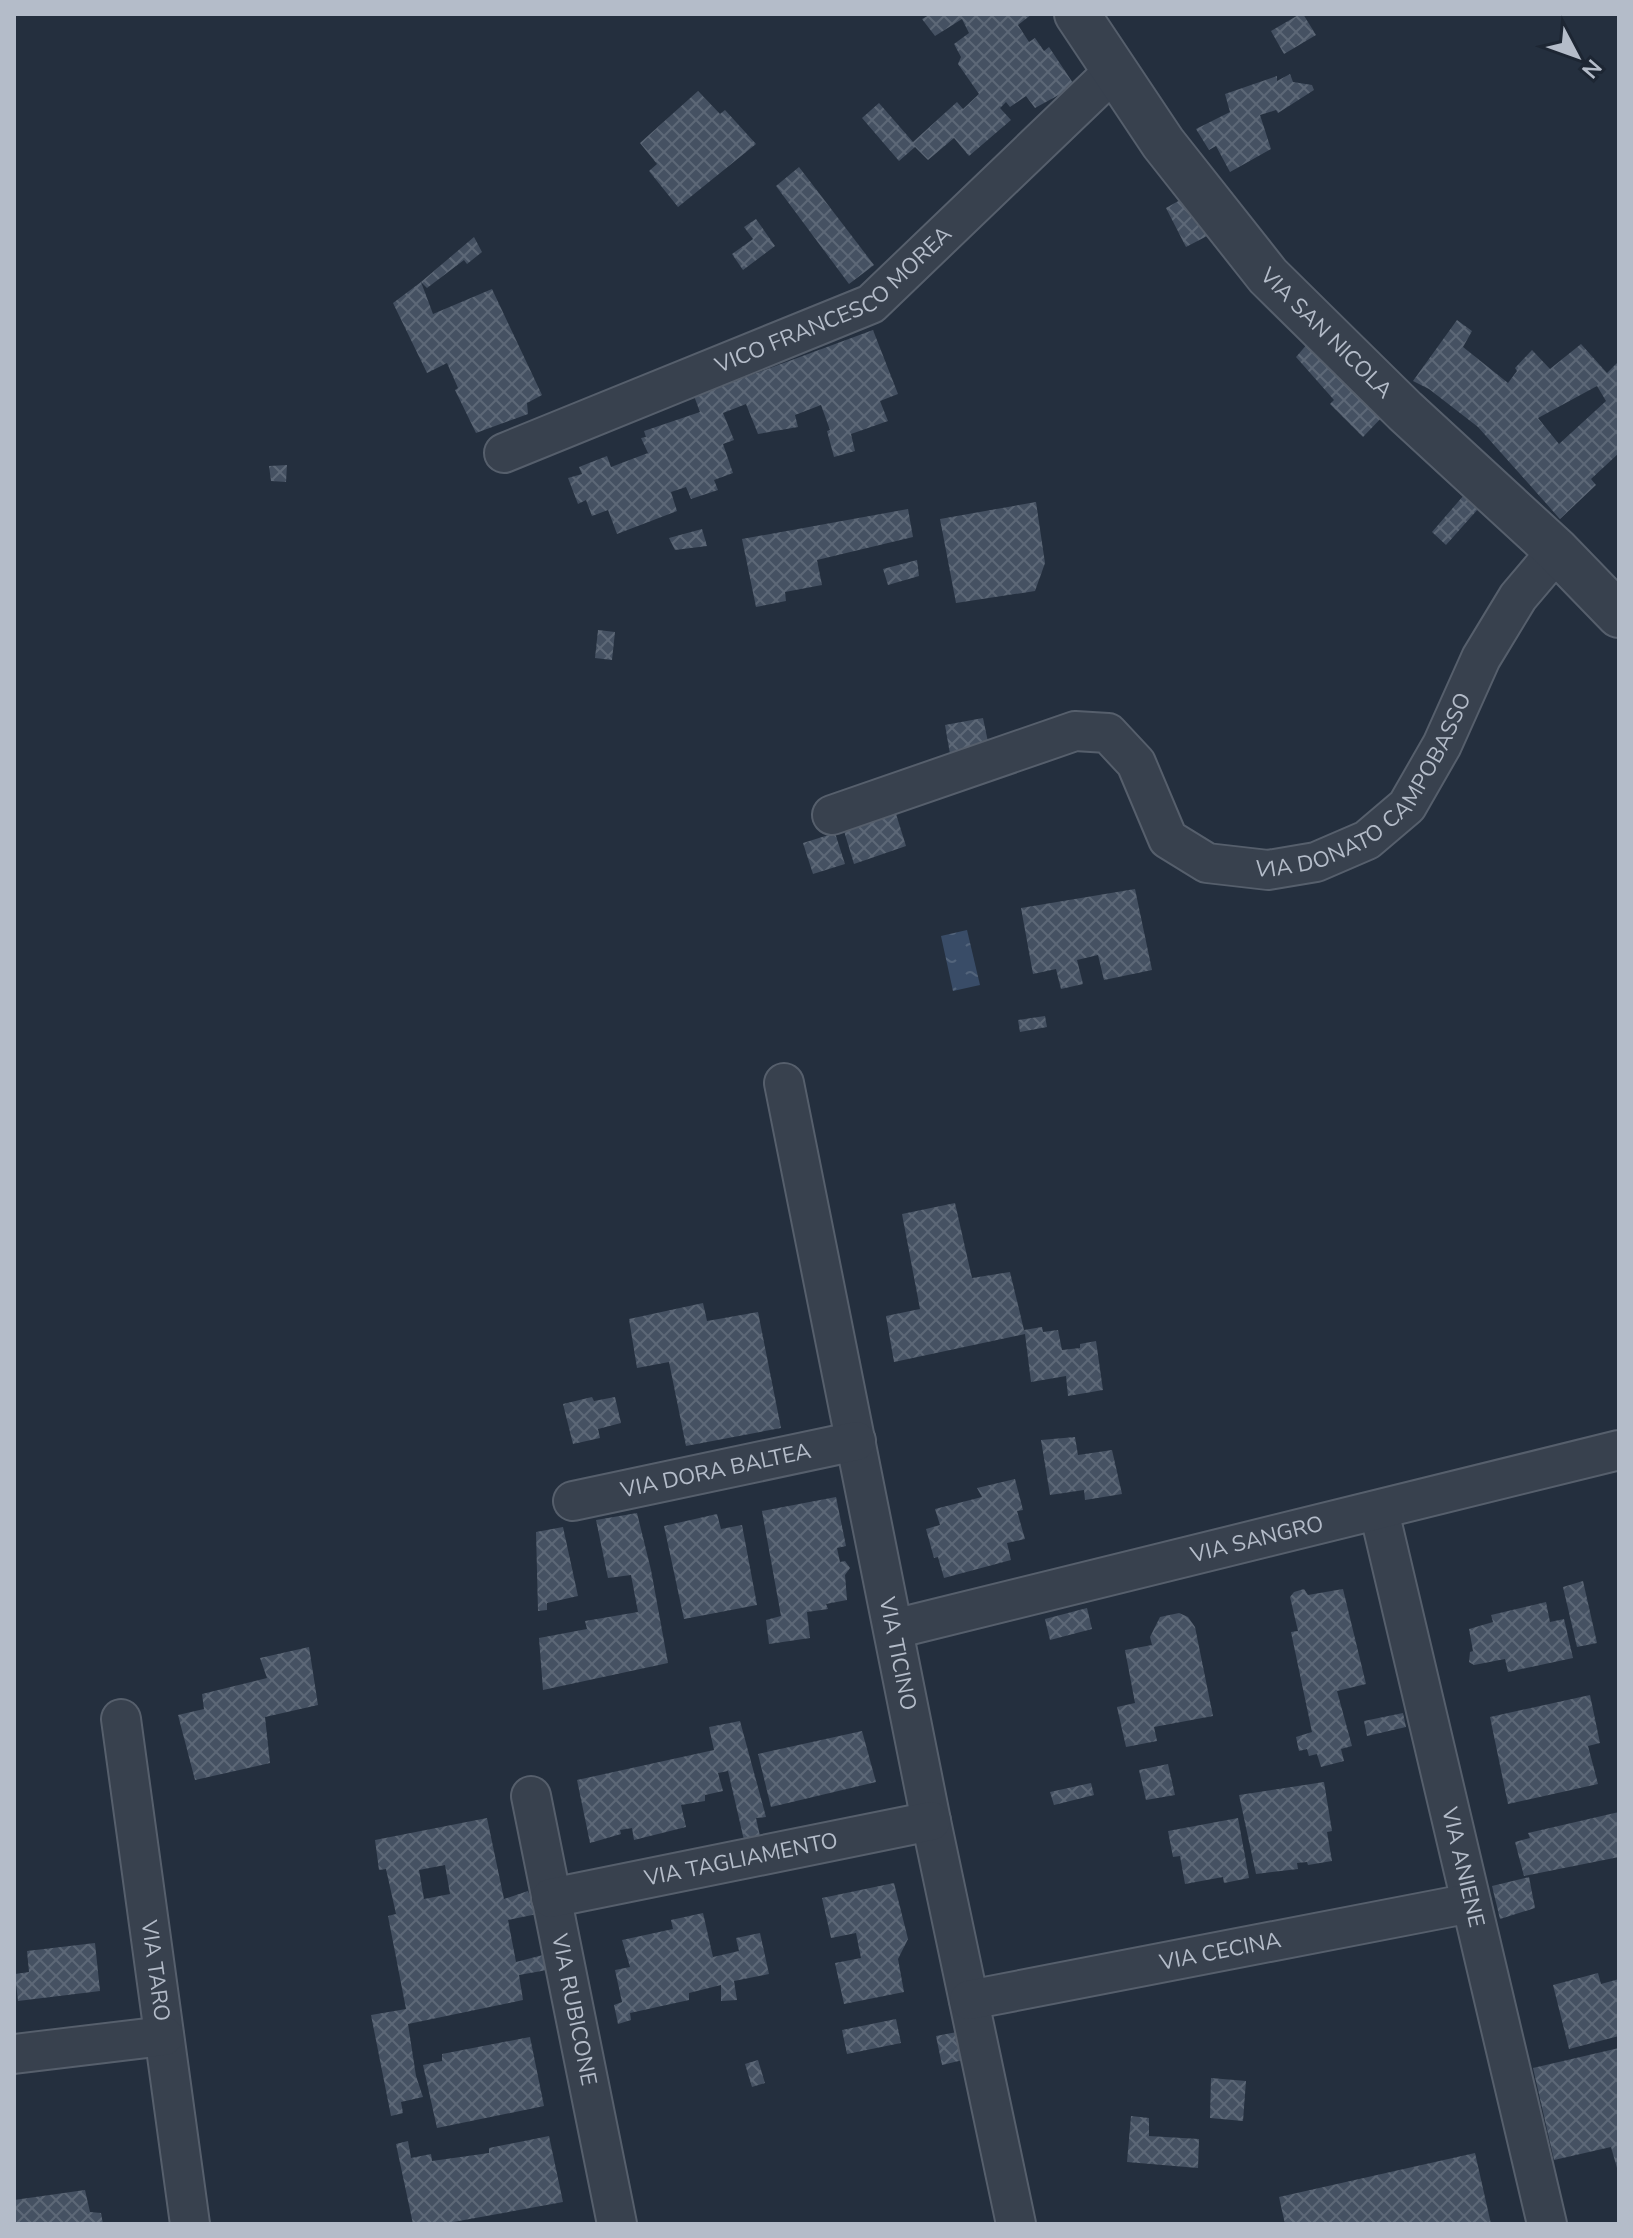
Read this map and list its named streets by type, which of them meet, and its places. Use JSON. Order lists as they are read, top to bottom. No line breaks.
{"streets":{"street":["VICO FRANCESCO MOREA","VIA SAN NICOLA","VIA DONATO CAMPOBASSO","VIA DORA BALTEA","VIA SANGRO","VIA TICINO","VIA TAGLIAMENTO","VIA ANIENE","VIA CECINA","VIA TARO","VIA RUBICONE"]},"crossings":[["VICO FRANCESCO MOREA","VIA SAN NICOLA"],["VIA SAN NICOLA","VIA DONATO CAMPOBASSO"],["VIA DORA BALTEA","VIA TICINO"],["VIA SANGRO","VIA TICINO"],["VIA SANGRO","VIA ANIENE"],["VIA TICINO","VIA TAGLIAMENTO"],["VIA TICINO","VIA CECINA"],["VIA TAGLIAMENTO","VIA RUBICONE"],["VIA ANIENE","VIA CECINA"]],"north":"bottom right"}
